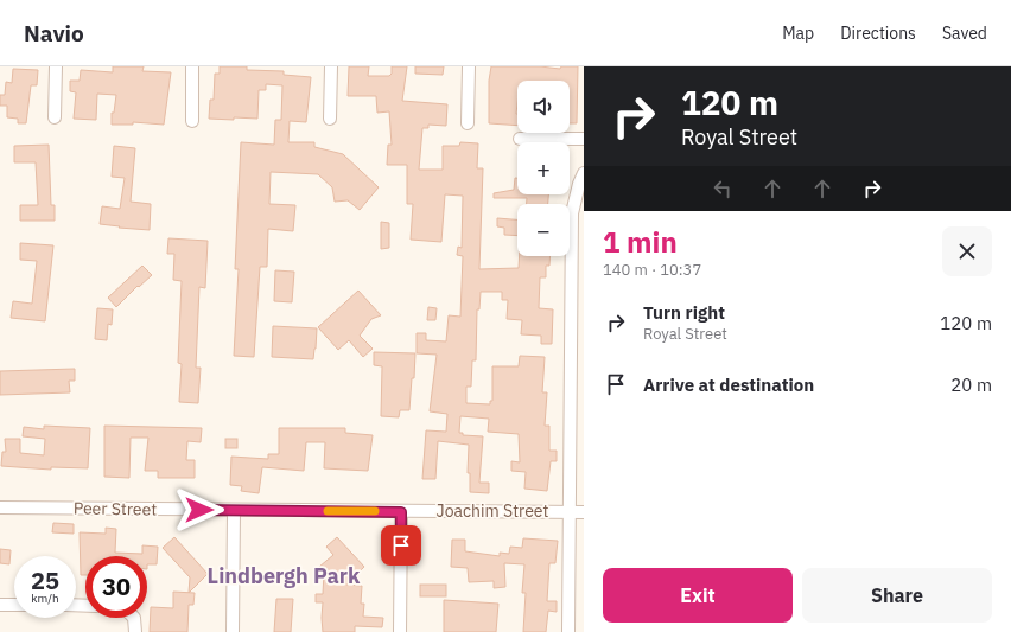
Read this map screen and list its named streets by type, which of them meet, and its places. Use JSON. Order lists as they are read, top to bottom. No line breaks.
{"streets":{"street":["Peer Street","Joachim Street"]},"crossings":[["Peer Street","Joachim Street"]],"districts":["Lindbergh Park"],"page":{"header":"Navio","nav":["Map","Directions","Saved"],"turn":["120 m","Royal Street"],"map_buttons":["+","−"],"heading":["1 min","140 m · 10:37"],"list":[{"name":"Turn right","note":"Royal Street","value":"120 m"},{"name":"Arrive at destination","value":"20 m"}],"speed":"25 km/h","limit":"30","buttons":["Exit","Share"]}}
